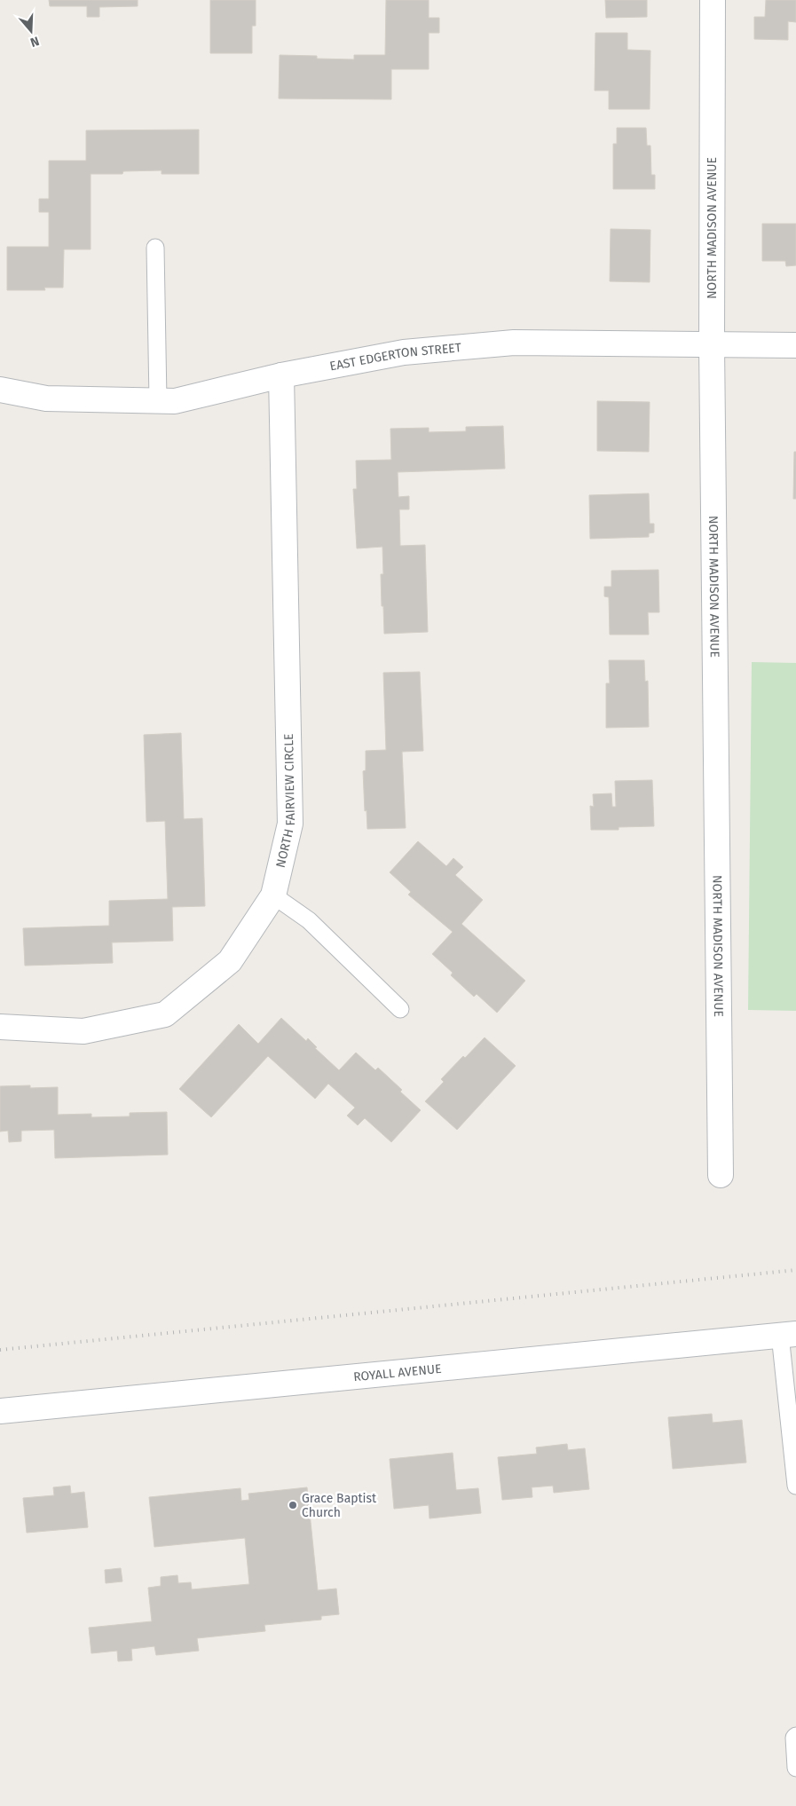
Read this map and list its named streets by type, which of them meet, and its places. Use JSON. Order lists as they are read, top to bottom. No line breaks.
{"streets":{"street":["NORTH MADISON AVENUE","EAST EDGERTON STREET","NORTH FAIRVIEW CIRCLE","ROYALL AVENUE"]},"crossings":[["NORTH MADISON AVENUE","EAST EDGERTON STREET"],["EAST EDGERTON STREET","NORTH FAIRVIEW CIRCLE"]],"places":["Grace Baptist Church"],"north":"bottom"}
